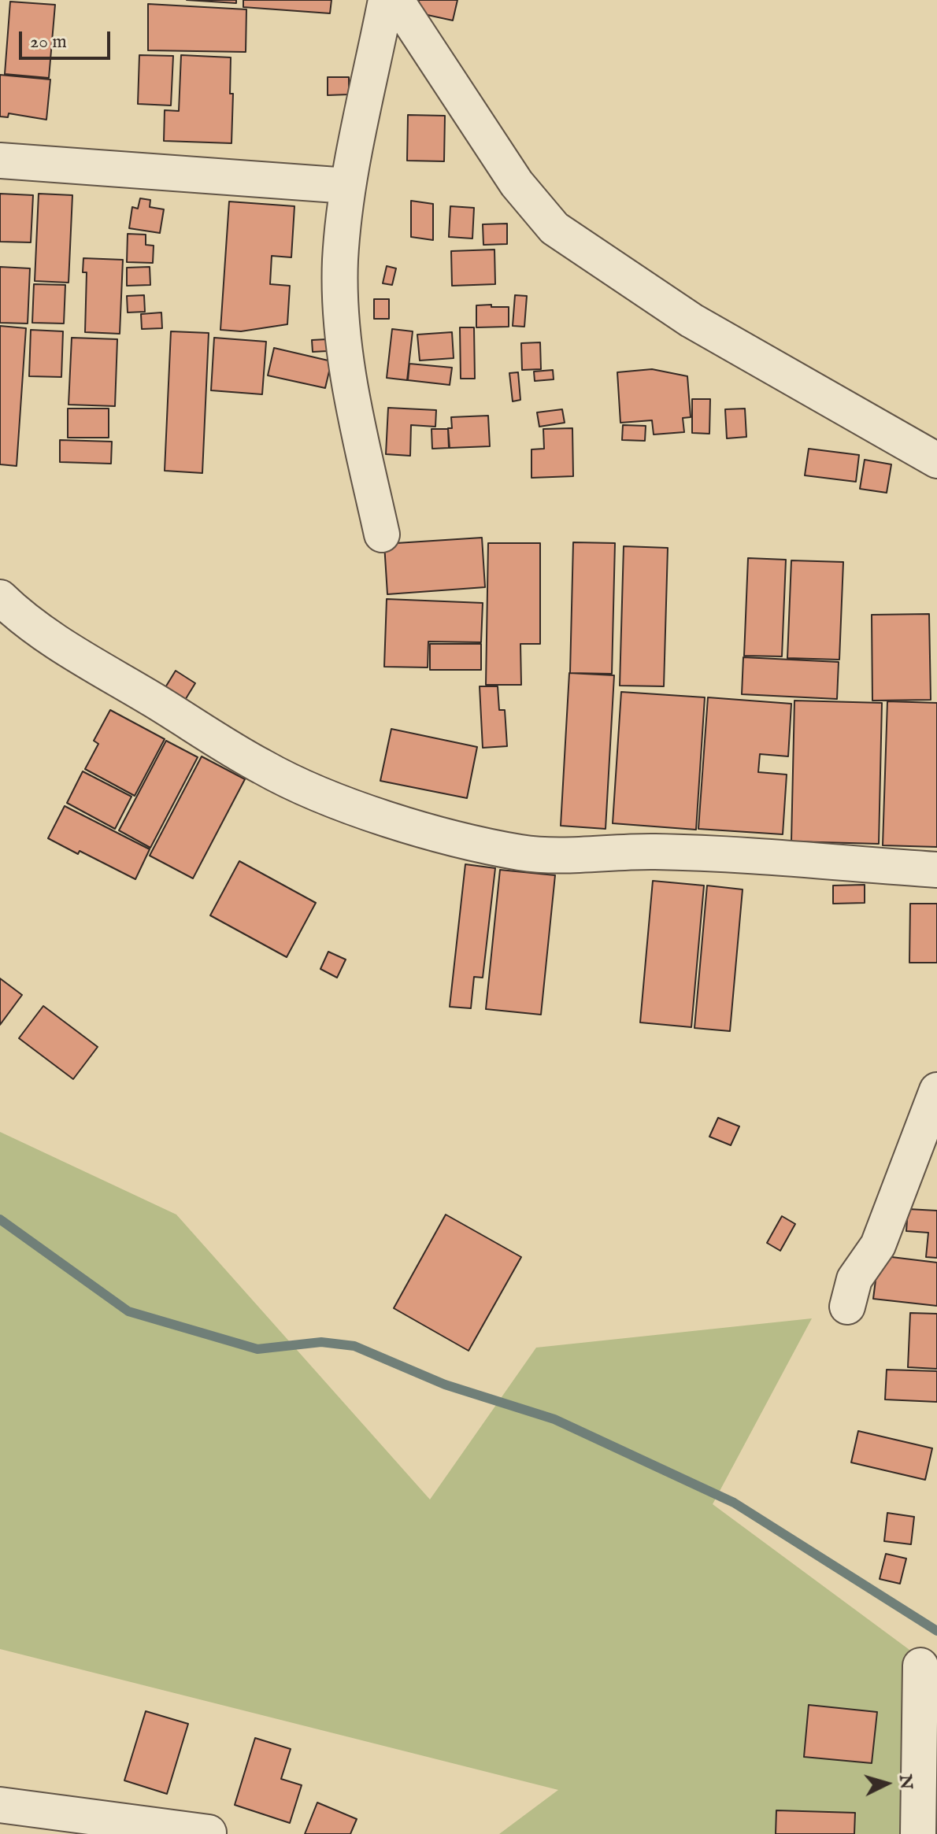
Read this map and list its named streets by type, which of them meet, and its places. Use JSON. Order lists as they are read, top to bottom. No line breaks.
{"scale_bar":"20 m","north":"right"}
